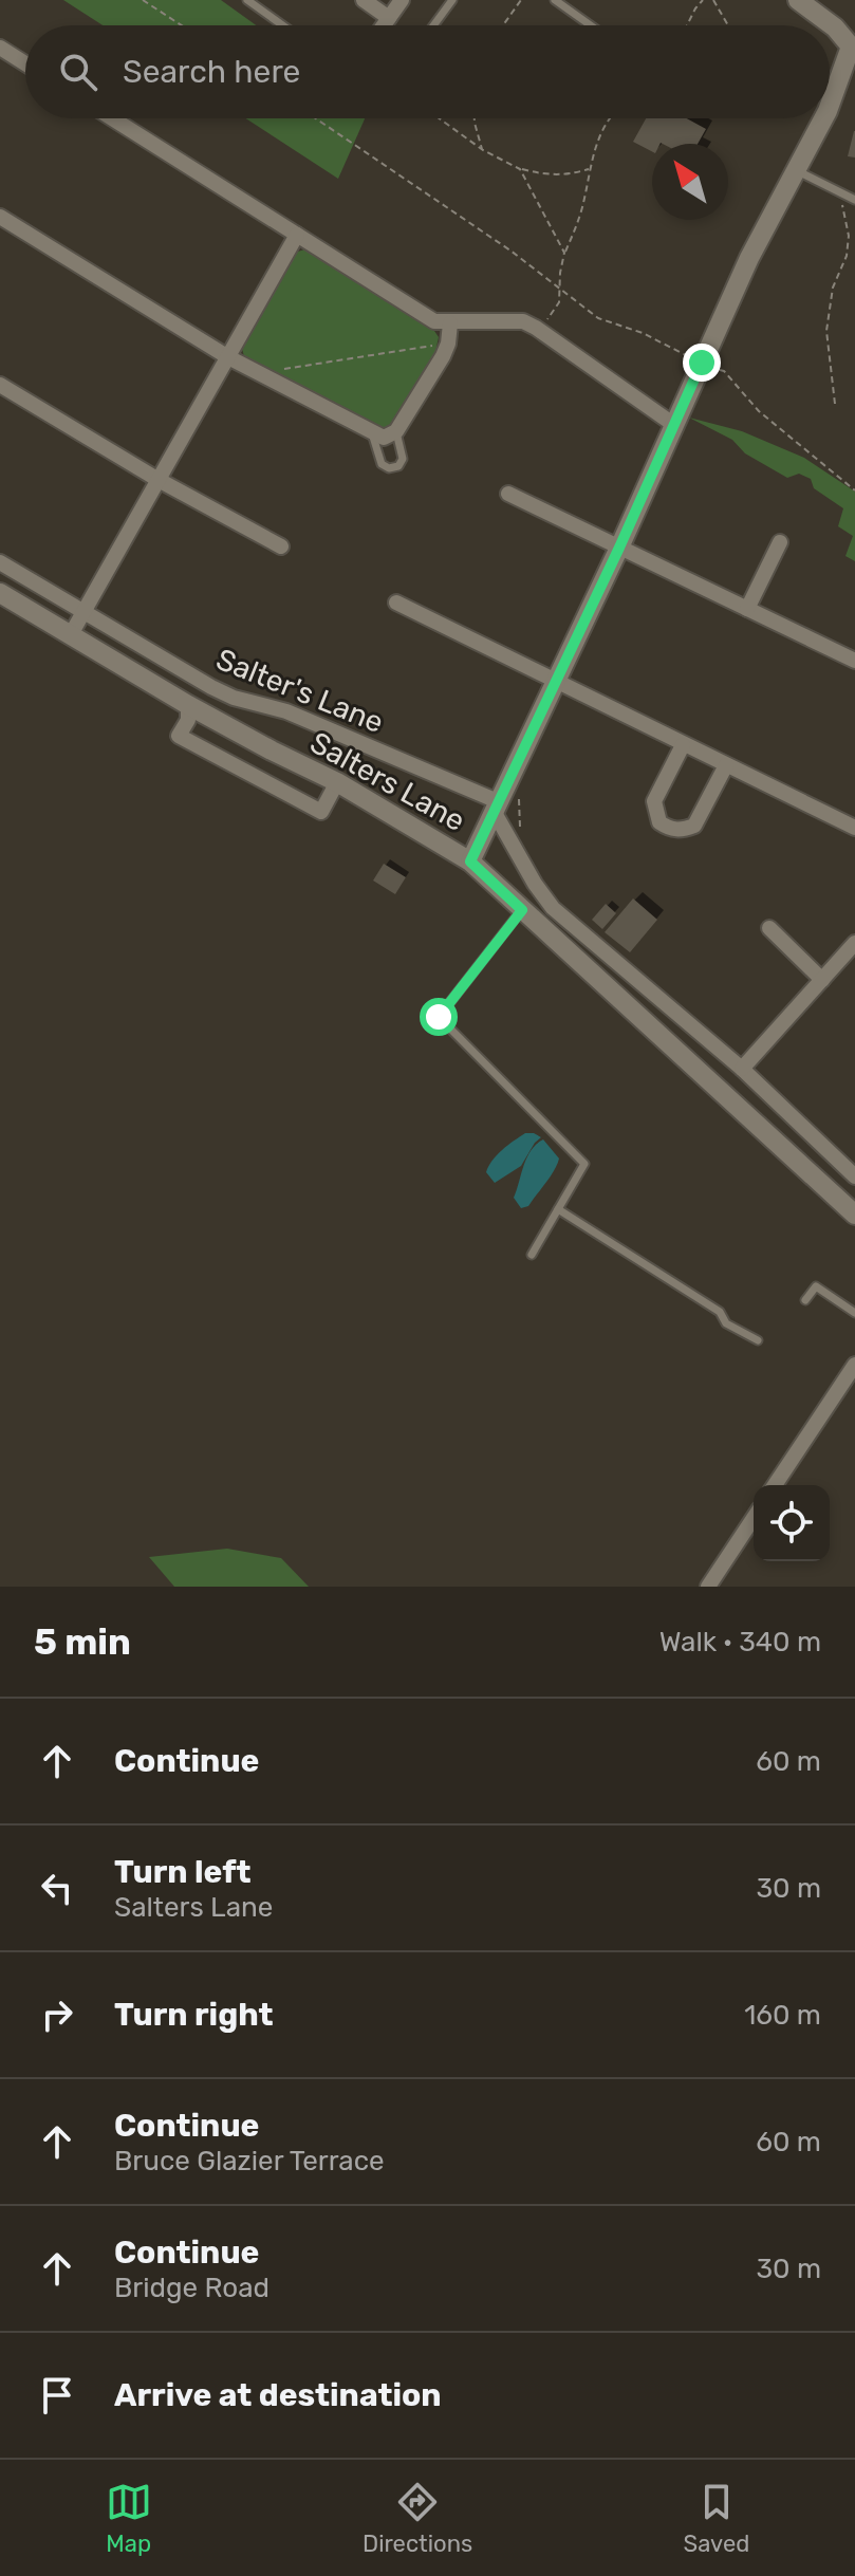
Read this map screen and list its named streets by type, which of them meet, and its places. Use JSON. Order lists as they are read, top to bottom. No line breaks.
{"streets":{"main road":["Salters Lane"],"street":["Salter's Lane"]},"north":"top left","page":{"search":"Search here","heading":["5 min","Walk · 340 m"],"list":[["Continue","60 m"],["Turn left","Salters Lane","30 m"],["Turn right","160 m"],["Continue","Bruce Glazier Terrace","60 m"],["Continue","Bridge Road","30 m"],"Arrive at destination"],"nav":["Map","Directions","Saved"]}}
